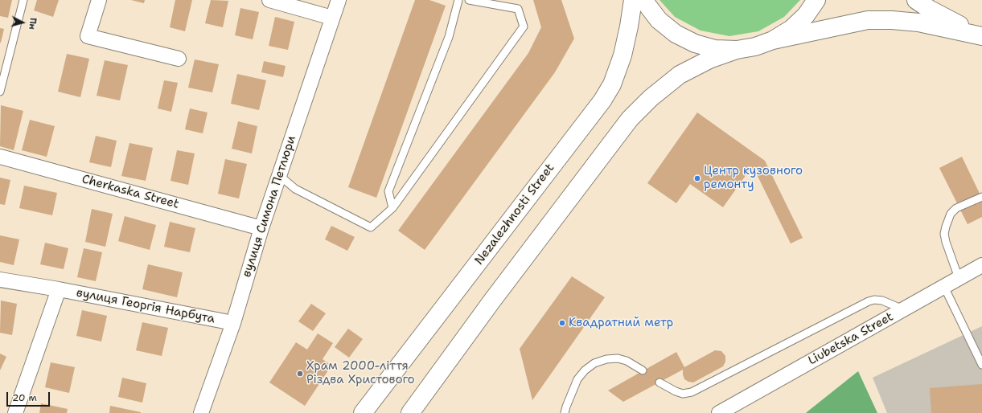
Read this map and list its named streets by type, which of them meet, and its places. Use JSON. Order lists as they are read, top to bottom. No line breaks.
{"streets":{"main road":["Nezalezhnosti Street"],"street":["Cherkaska Street","вулиця Симона Петлюри","вулиця Георгія Нарбута","Liubetska Street"]},"crossings":[["Cherkaska Street","вулиця Симона Петлюри"],["вулиця Симона Петлюри","вулиця Георгія Нарбута"]],"places":["Центр кузовного ремонту","Квадратний метр","Храм 2000-ліття Різдва Христового"],"scale_bar":"20 m","north":"right"}
